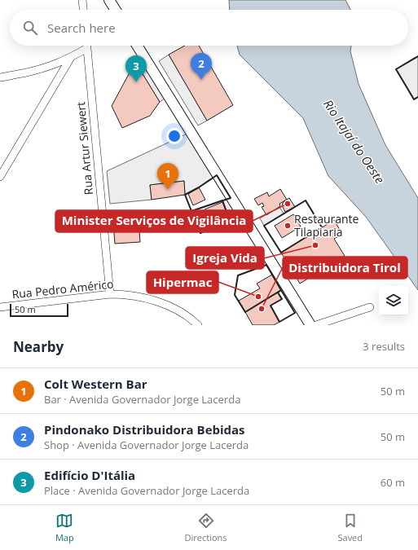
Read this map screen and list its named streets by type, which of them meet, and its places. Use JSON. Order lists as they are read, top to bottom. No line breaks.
{"streets":{"street":["Rua Artur Siewert","Rua Pedro Américo"]},"crossings":[["Rua Artur Siewert","Rua Pedro Américo"]],"water":["Rio Itajaí do Oeste"],"places":["Minister Serviços de Vigilância","Restaurante Tilapiaria","Igreja Vida","Hipermac","Distribuidora Tirol"],"scale_bar":"50 m","page":{"search":"Search here","pins":["2","3","1"],"scale":"50 m","heading":["Nearby","3 results"],"list":[{"mark":"1","name":"Colt Western Bar","note":"Bar · Avenida Governador Jorge Lacerda","value":"50 m"},{"mark":"2","name":"Pindonako Distribuidora Bebidas","note":"Shop · Avenida Governador Jorge Lacerda","value":"50 m"},{"mark":"3","name":"Edifício D'Itália","note":"Place · Avenida Governador Jorge Lacerda","value":"60 m"}],"nav":["Map","Directions","Saved"]}}
